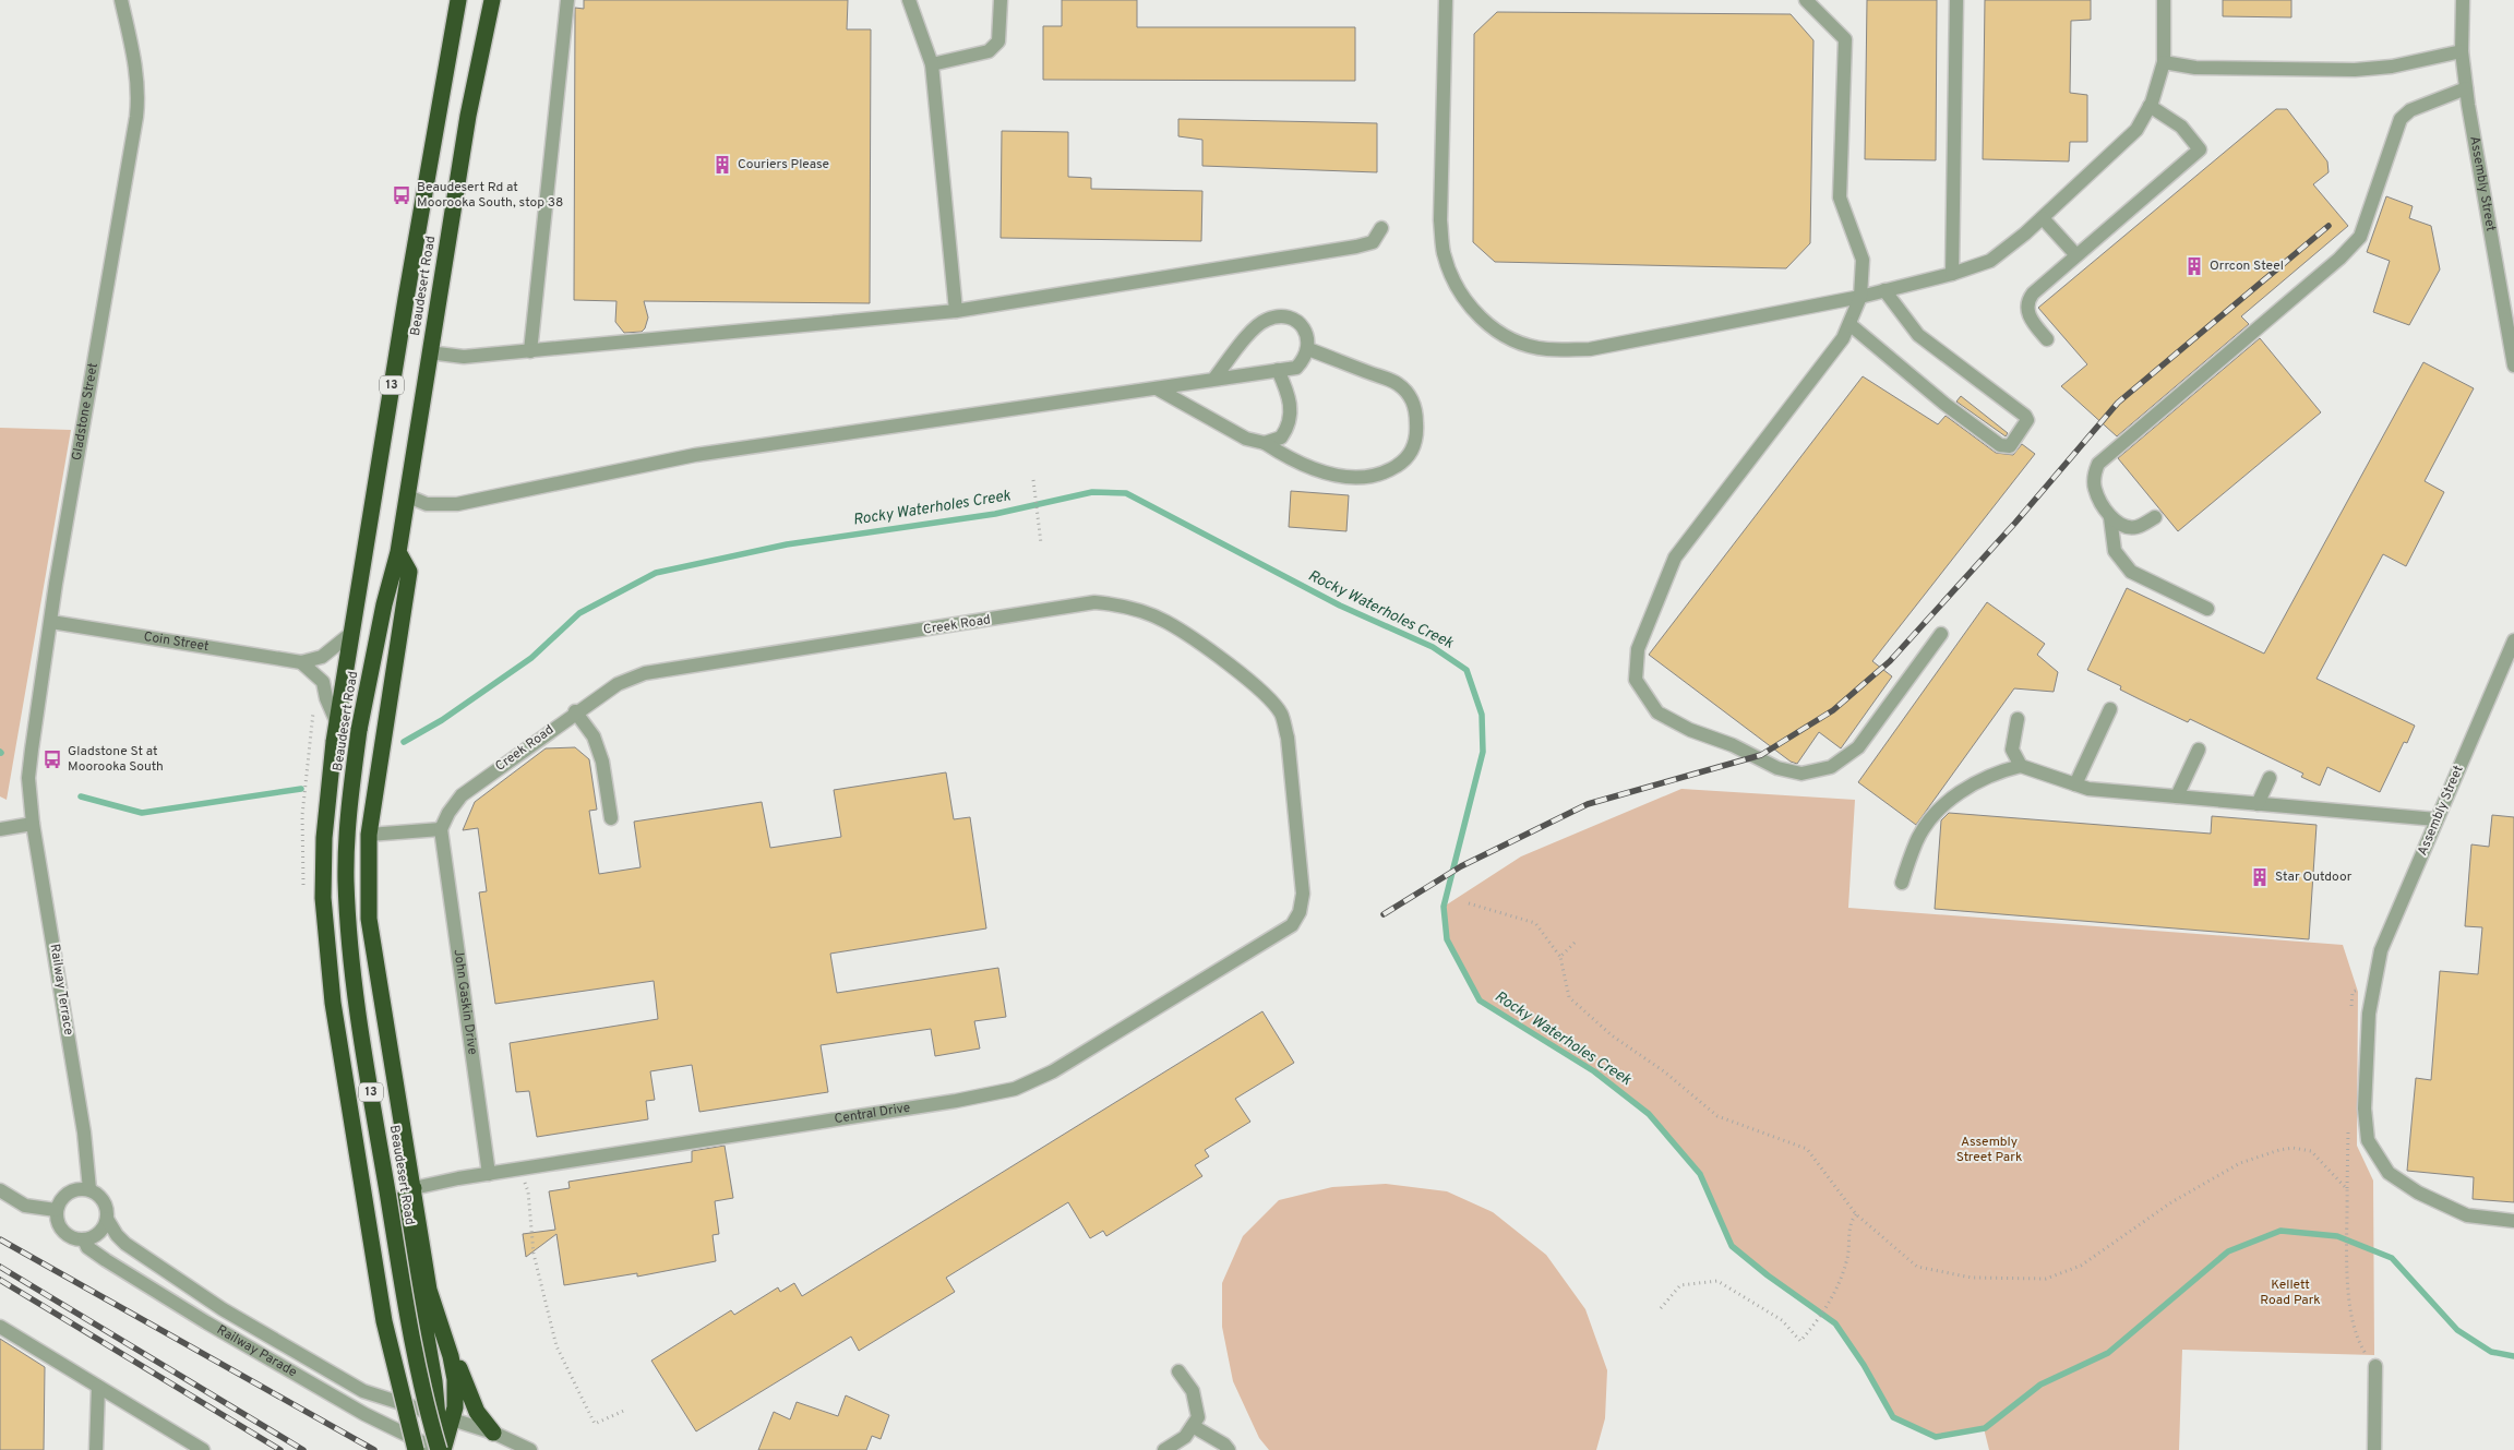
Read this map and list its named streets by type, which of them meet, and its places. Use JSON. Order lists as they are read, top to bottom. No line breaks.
{"streets":{"highway":["Beaudesert Road","13"],"street":["Assembly Street","Gladstone Street","Creek Road","Coin Street","Railway Terrace","John Gaskin Drive","Central Drive","Railway Parade"]},"crossings":[["Beaudesert Road","Coin Street"],["Beaudesert Road","Railway Parade"],["Gladstone Street","Coin Street"],["Gladstone Street","Railway Terrace"],["Creek Road","John Gaskin Drive"],["Creek Road","Central Drive"],["Railway Terrace","Railway Parade"],["John Gaskin Drive","Central Drive"]],"water":["Rocky Waterholes Creek"],"parks":["Assembly Street Park","Kellett Road Park"],"places":{"building":["Couriers Please","Orrcon Steel","Star Outdoor"],"bus stop":["Beaudesert Rd at Moorooka South, stop 38","Gladstone St at Moorooka South"]}}
